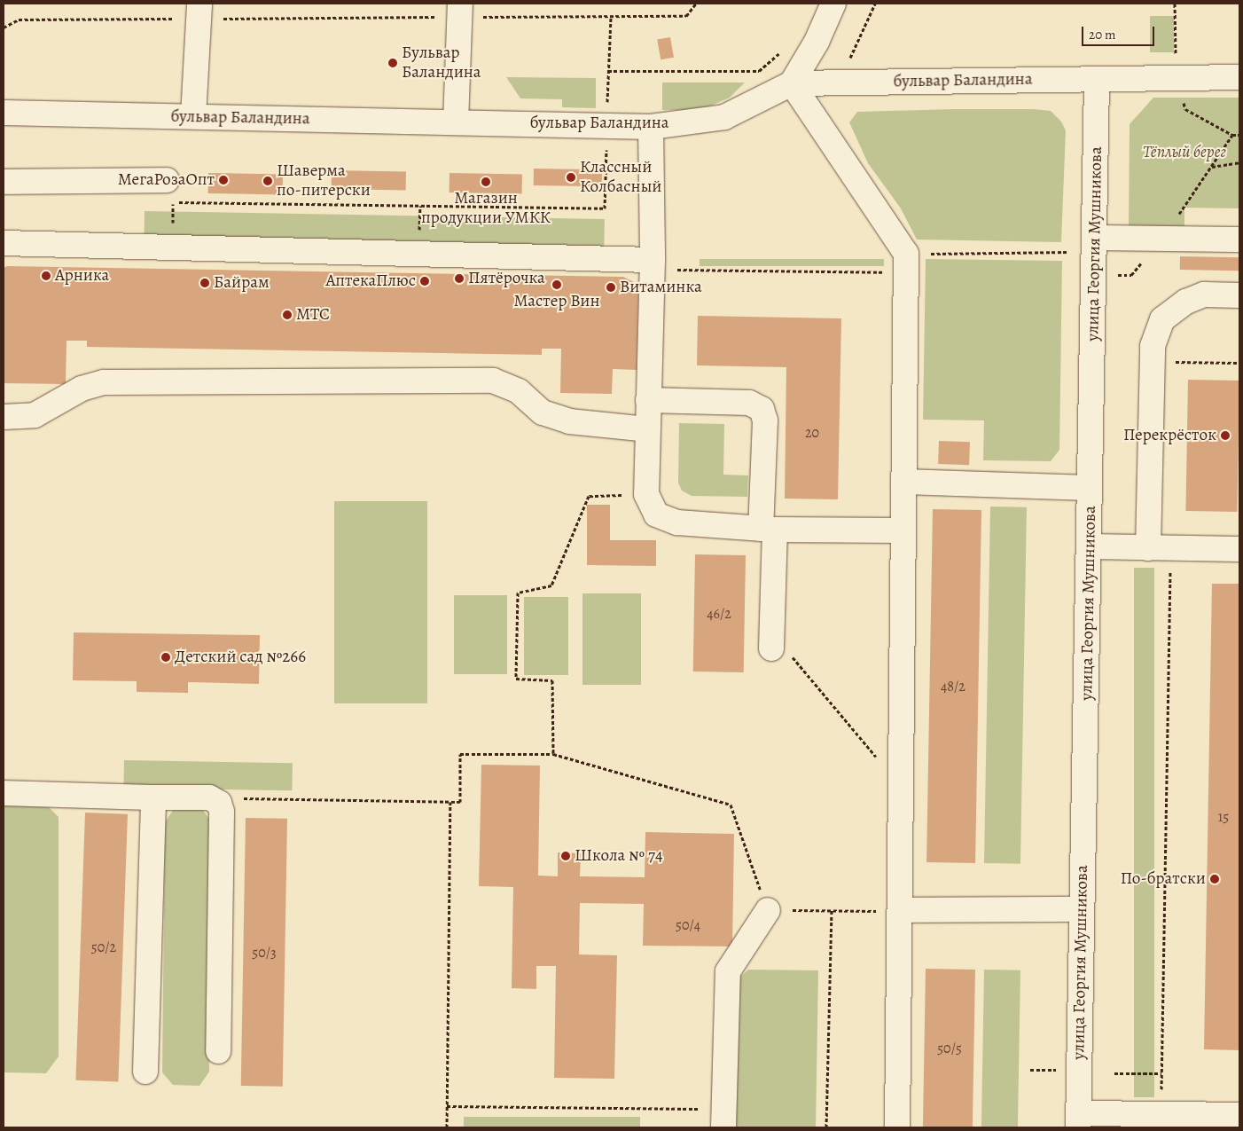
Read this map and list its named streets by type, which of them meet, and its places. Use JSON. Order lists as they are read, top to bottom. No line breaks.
{"streets":{"street":["бульвар Баландина","улица Георгия Мушникова"]},"crossings":[["бульвар Баландина","улица Георгия Мушникова"]],"parks":["Тёплый берег"],"places":["Бульвар Баландина","Классный Колбасный","МегаРозаОпт","Шаверма по-питерски","Магазин продукции УМКК","Арника","Пятёрочка","АптекаПлюс","Байрам","Мастер Вин","Витаминка","МТС","Перекрёсток","Детский сад №266","Школа № 74","По-братски"],"house_numbers":["20","46/2","48/2","15","50/4","50/2","50/3","50/5"],"scale_bar":"20 m"}
